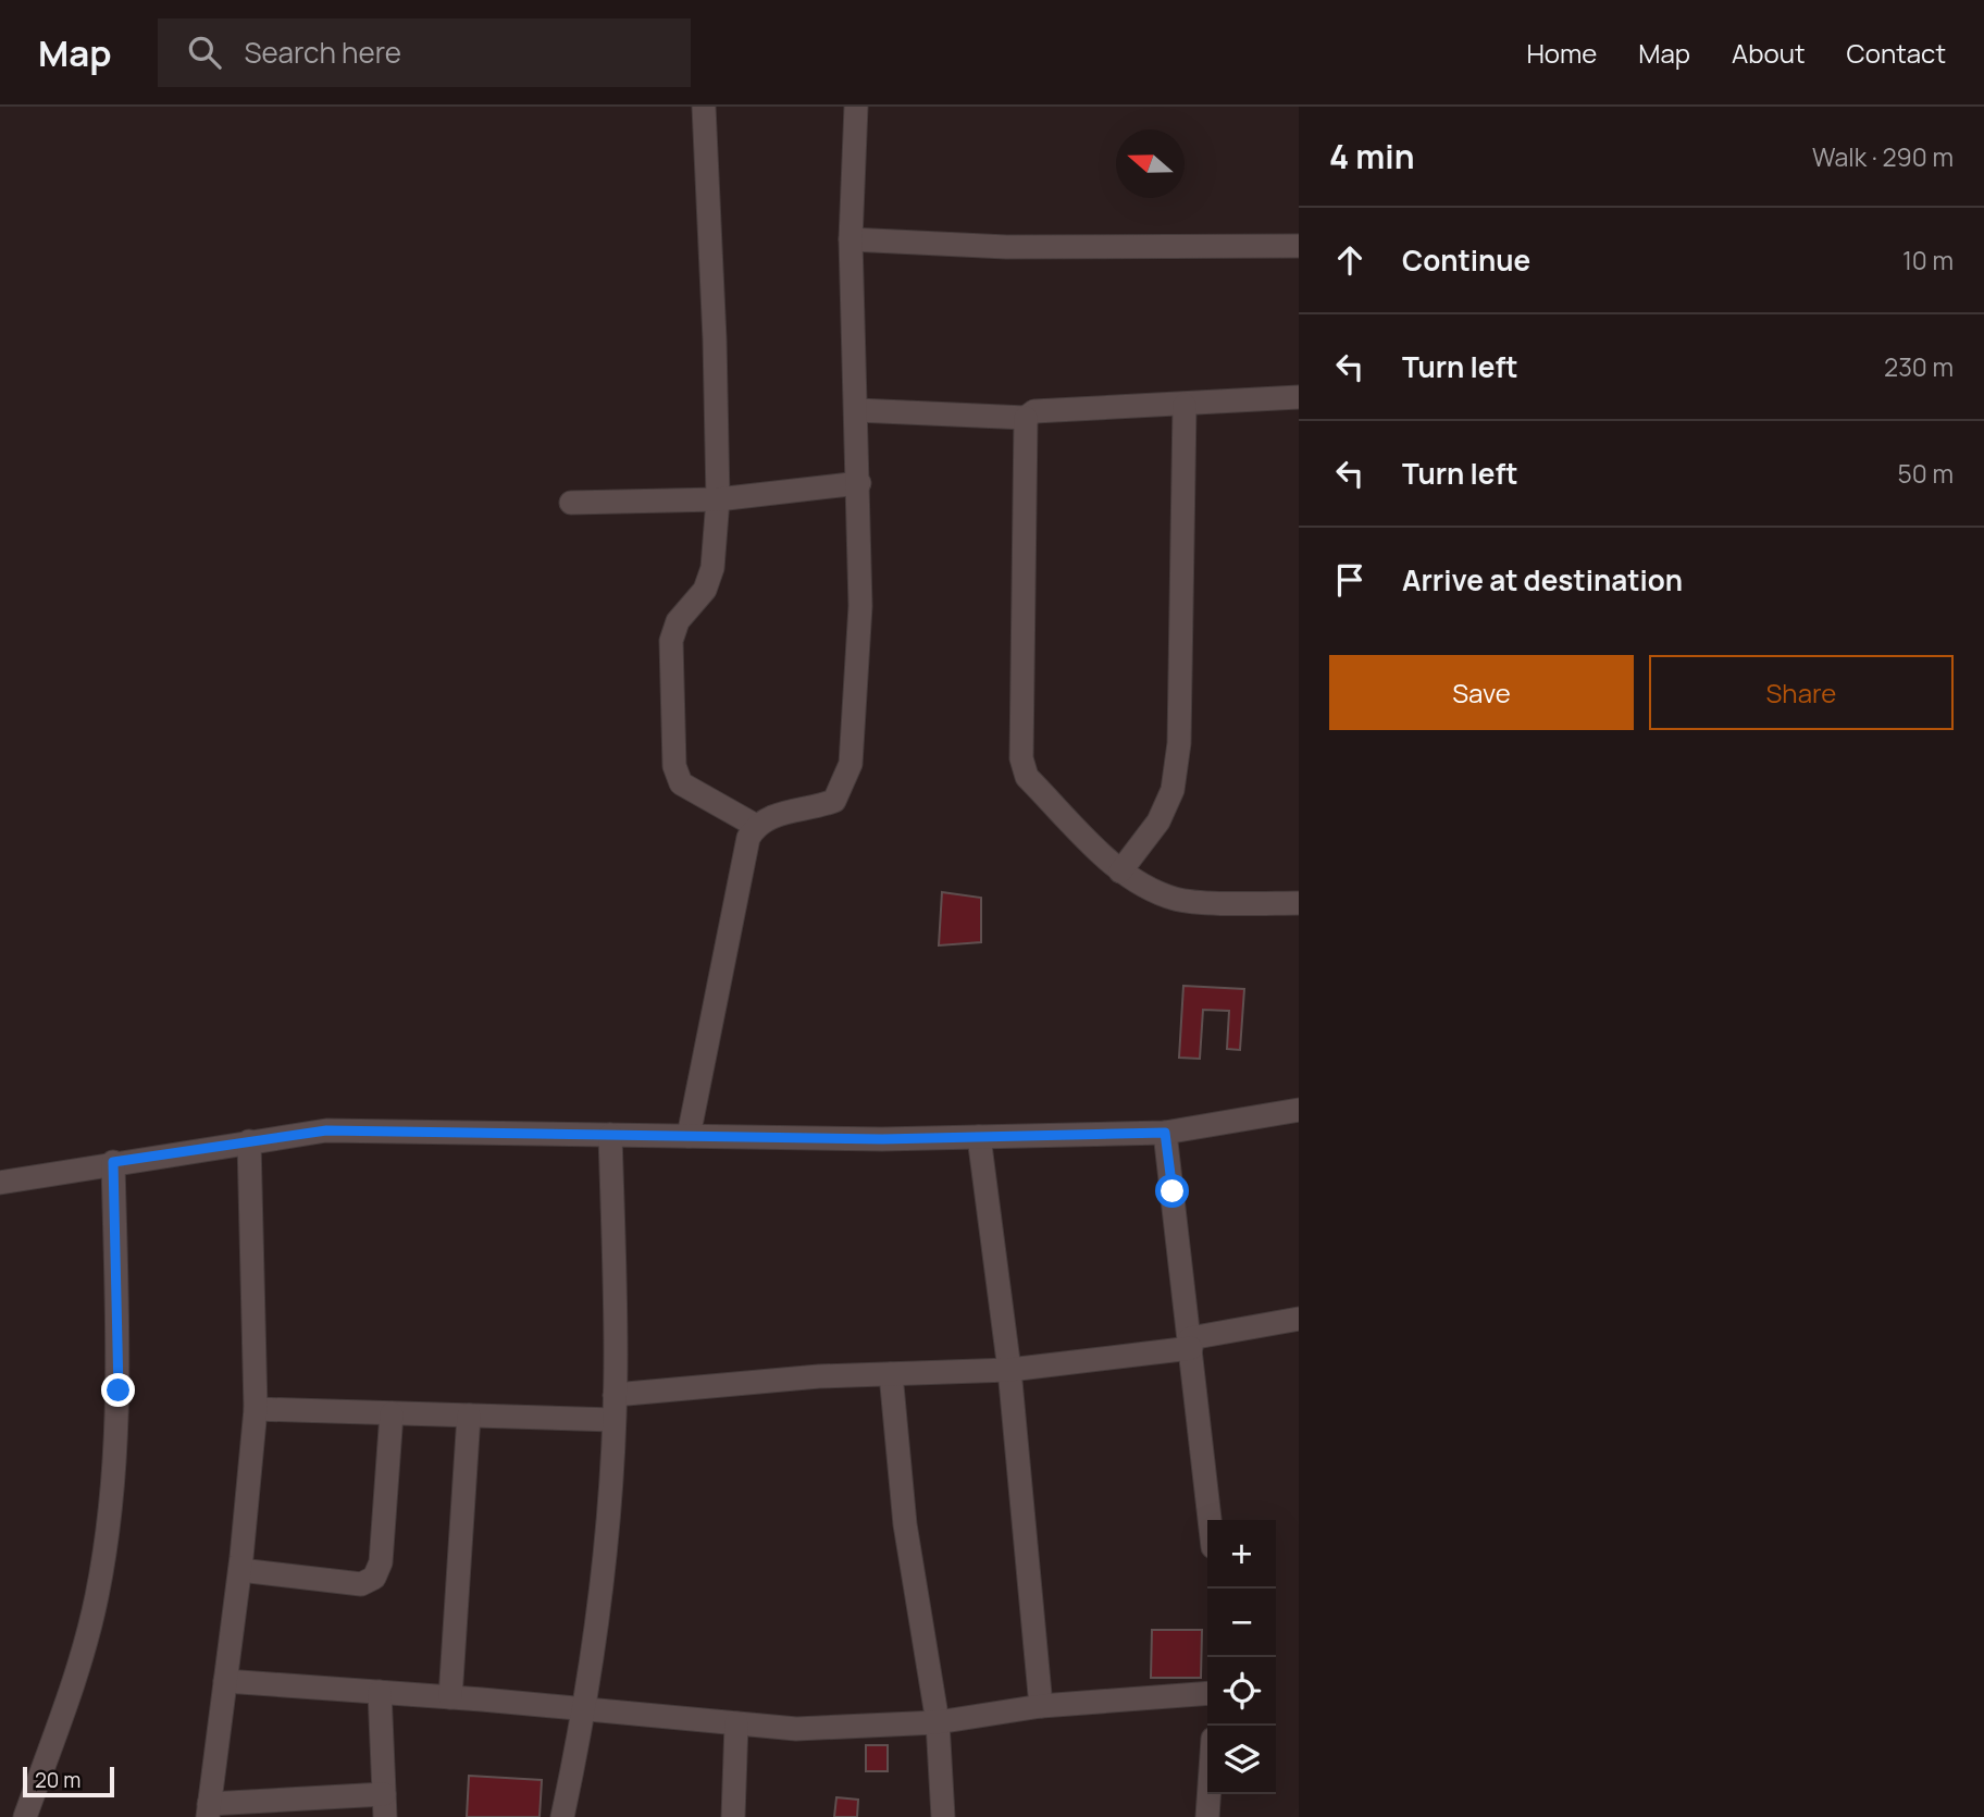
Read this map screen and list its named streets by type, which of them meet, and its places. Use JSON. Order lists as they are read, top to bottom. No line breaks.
{"scale_bar":"20 m","north":"left","page":{"header":"Map","search":"Search here","nav":["Home","Map","About","Contact"],"heading":["4 min","Walk · 290 m"],"list":[["Continue","10 m"],["Turn left","230 m"],["Turn left","50 m"],"Arrive at destination"],"buttons":["Save","Share"],"map_buttons":["+","−"],"scale":"20 m"}}
